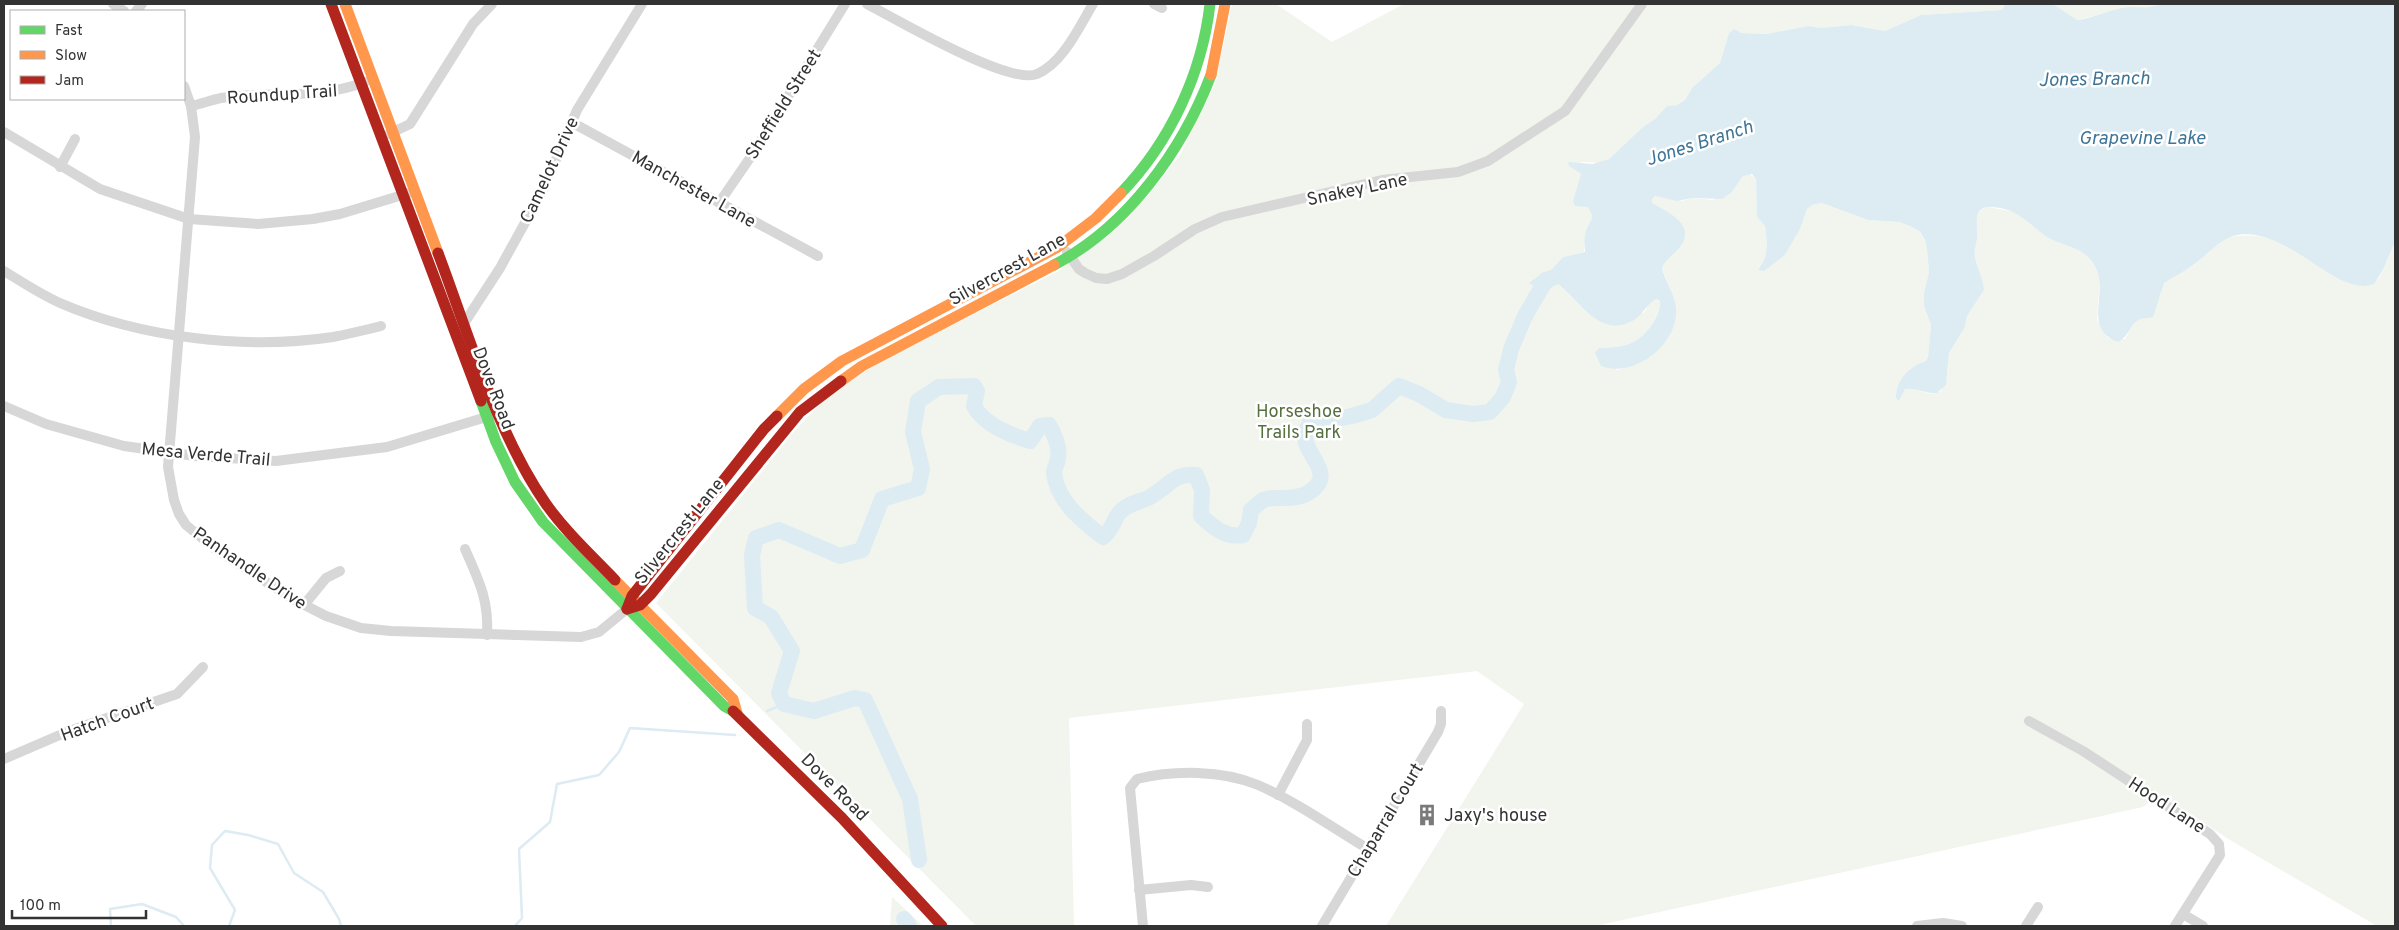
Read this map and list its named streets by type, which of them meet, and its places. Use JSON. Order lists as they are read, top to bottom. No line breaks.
{"streets":{"main road":["Silvercrest Lane","Dove Road"],"street":["Roundup Trail","Sheffield Street","Camelot Drive","Manchester Lane","Snakey Lane","Mesa Verde Trail","Panhandle Drive","Hatch Court","Hood Lane","Chaparral Court"]},"crossings":[["Roundup Trail","Dove Road"],["Roundup Trail","Panhandle Drive"],["Sheffield Street","Manchester Lane"],["Camelot Drive","Manchester Lane"],["Camelot Drive","Dove Road"],["Snakey Lane","Silvercrest Lane"],["Silvercrest Lane","Dove Road"],["Silvercrest Lane","Panhandle Drive"],["Dove Road","Mesa Verde Trail"],["Dove Road","Panhandle Drive"],["Mesa Verde Trail","Panhandle Drive"]],"water":["Jones Branch","Grapevine Lake"],"parks":["Horseshoe Trails Park"],"places":{"building":["Jaxy's house"]},"legend":["Fast","Slow","Jam"],"scale_bar":"100 m"}
